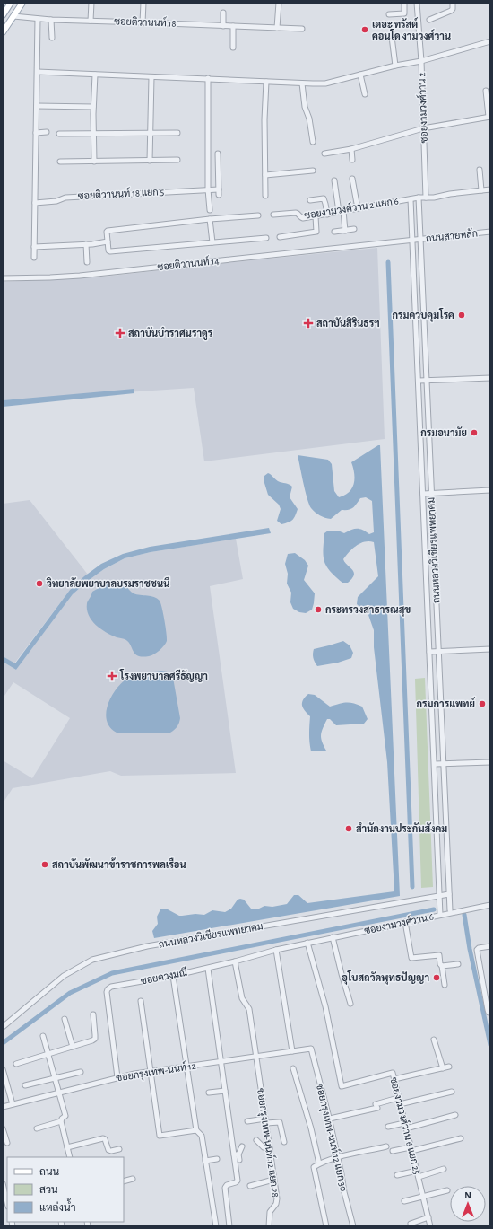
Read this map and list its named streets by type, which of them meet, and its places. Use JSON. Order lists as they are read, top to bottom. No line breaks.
{"streets":{"street":["ซอยติวานนท์ 18","ซอยงามวงศ์วาน 2","ซอยติวานนท์ 18 แยก 5","ซอยงามวงศ์วาน 2 แยก 6","ถนนสายหลัก","ซอยติวานนท์ 14","ถนนหลวงวิเชียรแพทยาคม","ซอยงามวงศ์วาน 6","ซอยดวงมณี","ซอยกรุงเทพ-นนท์ 12","ซอยงามวงศ์วาน 6 แยก 25","ซอยกรุงเทพ-นนท์ 12 แยก 30","ซอยกรุงเทพ-นนท์ 12 แยก 28"]},"crossings":[["ซอยงามวงศ์วาน 2 แยก 6","ถนนหลวงวิเชียรแพทยาคม"],["ถนนสายหลัก","ซอยติวานนท์ 14"],["ถนนสายหลัก","ถนนหลวงวิเชียรแพทยาคม"],["ซอยงามวงศ์วาน 6","ซอยดวงมณี"],["ซอยงามวงศ์วาน 6","ซอยงามวงศ์วาน 6 แยก 25"],["ซอยดวงมณี","ซอยกรุงเทพ-นนท์ 12"],["ซอยดวงมณี","ซอยงามวงศ์วาน 6 แยก 25"],["ซอยดวงมณี","ซอยกรุงเทพ-นนท์ 12 แยก 28"],["ซอยกรุงเทพ-นนท์ 12","ซอยกรุงเทพ-นนท์ 12 แยก 30"],["ซอยกรุงเทพ-นนท์ 12","ซอยกรุงเทพ-นนท์ 12 แยก 28"]],"places":{"other":["เดอะ ทรัสต์ คอนโด งามวงศ์วาน","กรมควบคุมโรค","กรมอนามัย","วิทยาลัยพยาบาลบรมราชชนนี","กระทรวงสาธารณสุข","กรมการแพทย์","สำนักงานประกันสังคม","สถาบันพัฒนาข้าราชการพลเรือน","อุโบสถวัดพุทธปัญญา"],"health":["สถาบันสิรินธรฯ","สถาบันบำราศนราดูร","โรงพยาบาลศรีธัญญา"]},"legend":["ถนน","สวน","แหล่งน้ำ"],"north":"top"}
